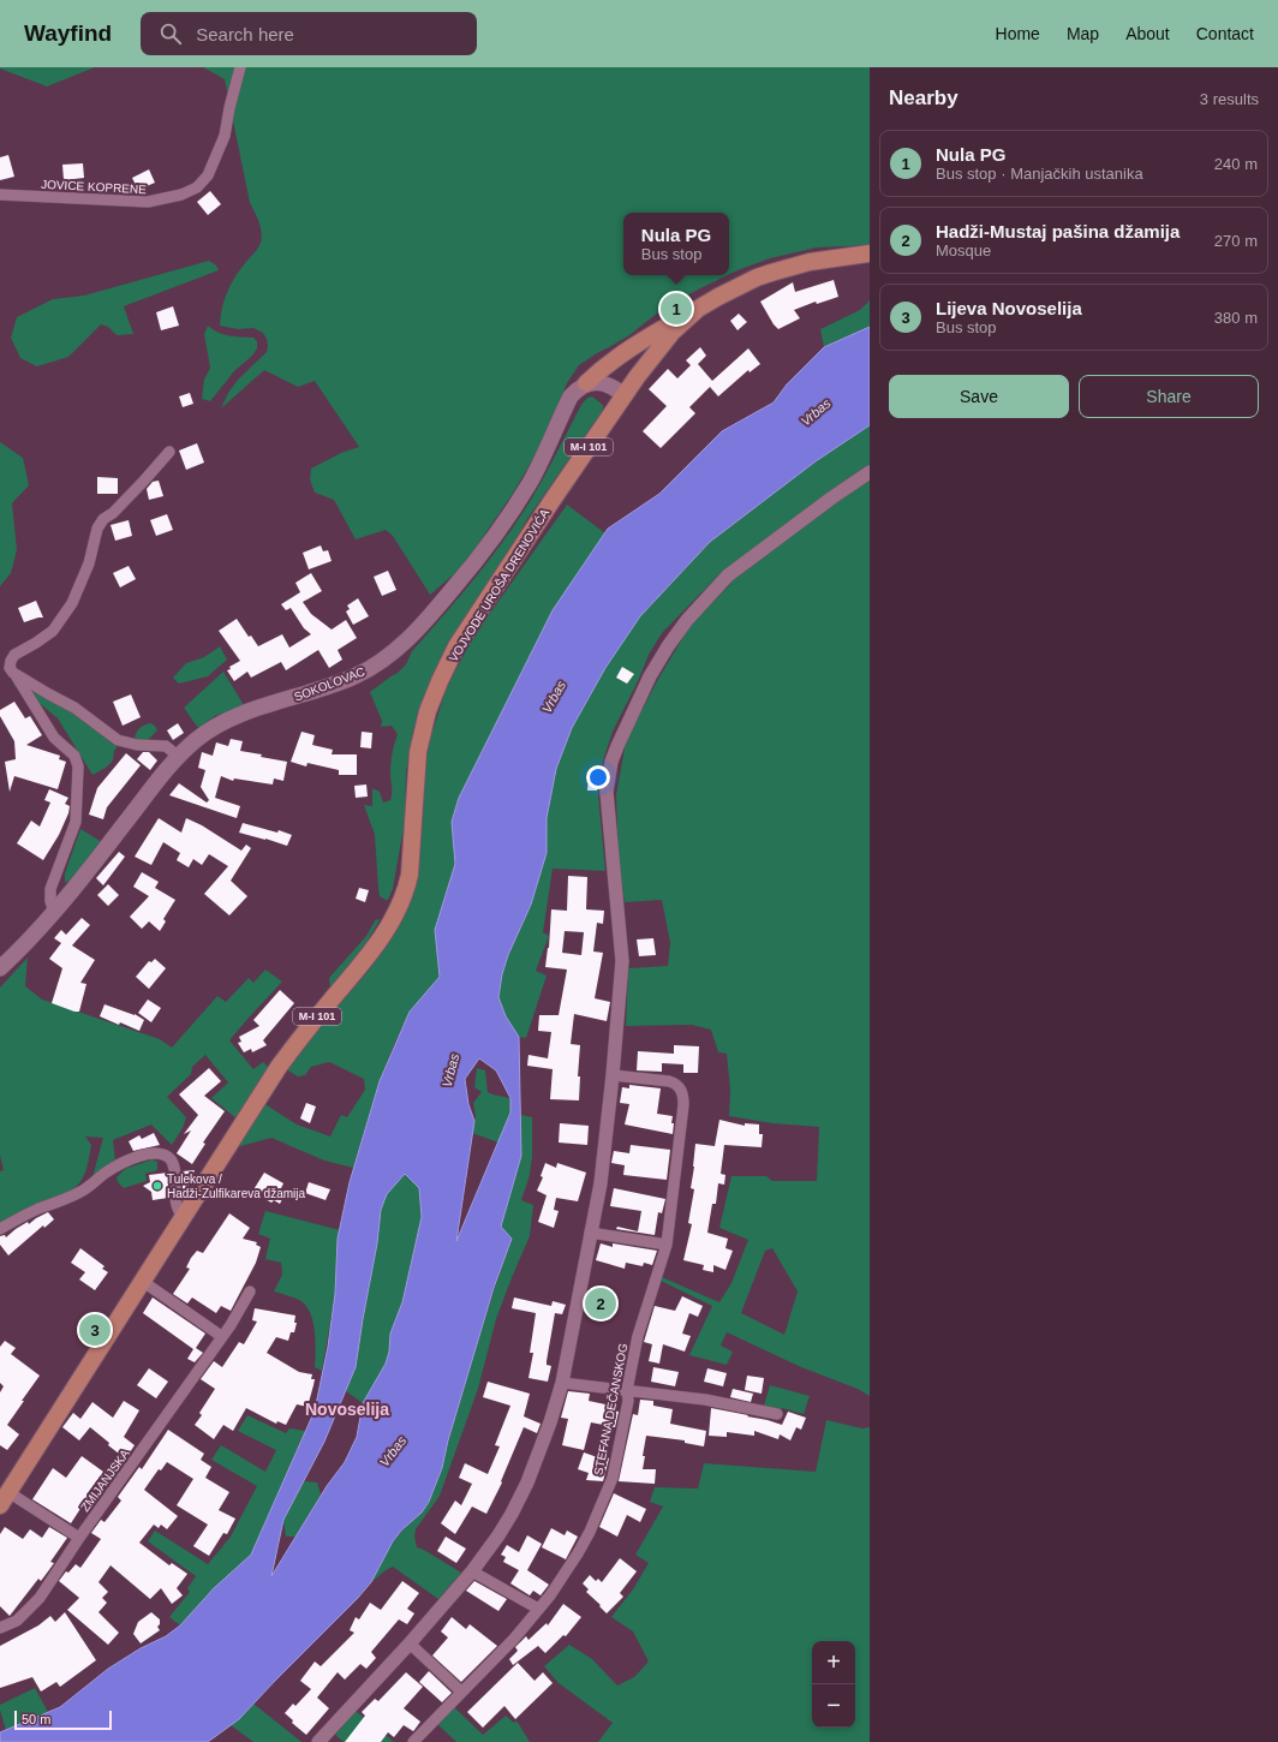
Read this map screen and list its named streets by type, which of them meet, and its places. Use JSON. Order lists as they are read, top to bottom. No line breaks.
{"streets":{"main road":["M-I 101","VOJVODE UROŠA DRENOVIĆA","SOKOLOVAC"],"street":["JOVICE KOPRENE","STEFANA DEČANSKOG","ZMIJANJSKA"]},"crossings":[["M-I 101","VOJVODE UROŠA DRENOVIĆA"]],"districts":["Novoselija"],"water":["Vrbas"],"places":["Tulekova / Hadži-Zulfikareva džamija"],"scale_bar":"50 m","page":{"header":"Wayfind","search":"Search here","nav":["Home","Map","About","Contact"],"heading":["Nearby","3 results"],"list":[{"mark":"1","name":"Nula PG","note":"Bus stop · Manjačkih ustanika","value":"240 m"},{"mark":"2","name":"Hadži-Mustaj pašina džamija","note":"Mosque","value":"270 m"},{"mark":"3","name":"Lijeva Novoselija","note":"Bus stop","value":"380 m"}],"popup":["Nula PG","Bus stop"],"pins":["1","2","3"],"buttons":["Save","Share"],"map_buttons":["+","−"],"scale":"50 m"}}
